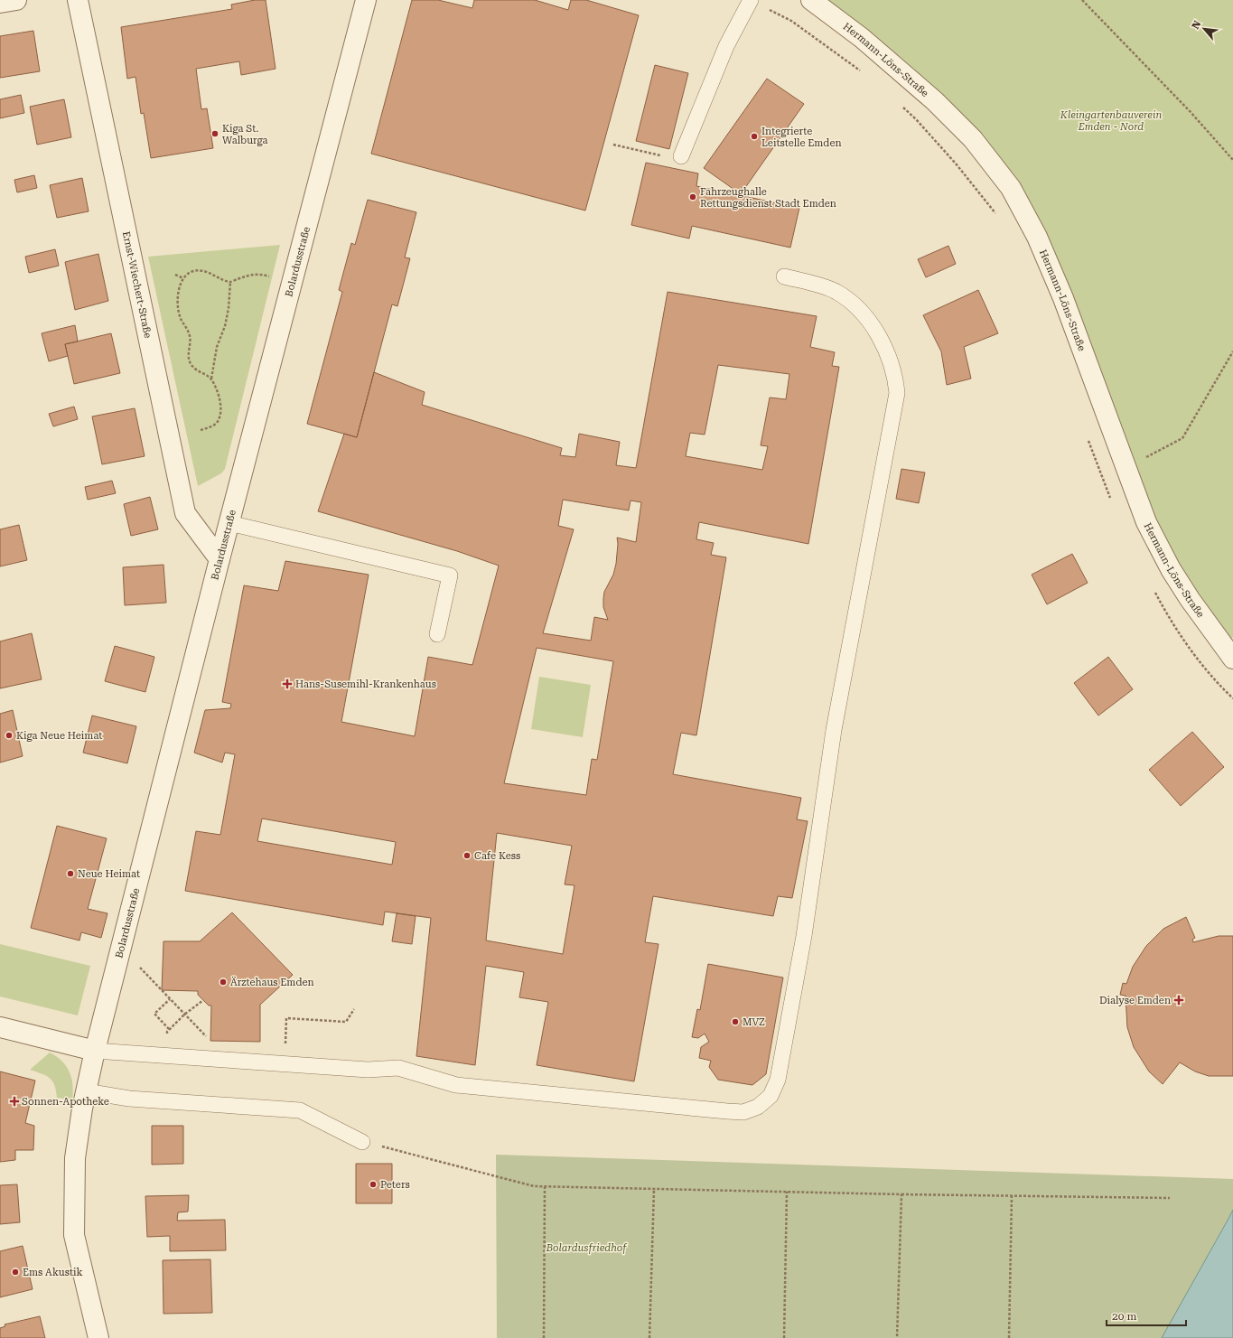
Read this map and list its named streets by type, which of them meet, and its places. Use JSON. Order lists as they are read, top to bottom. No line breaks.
{"streets":{"street":["Hermann-Löns-Straße","Bolardusstraße","Ernst-Wiechert-Straße"]},"crossings":[["Bolardusstraße","Ernst-Wiechert-Straße"]],"parks":["Kleingartenbauverein Emden - Nord","Bolardusfriedhof"],"places":{"other":["Kiga St. Walburga","Integrierte Leitstelle Emden","Fahrzeughalle Rettungsdienst Stadt Emden","Kiga Neue Heimat","Cafe Kess","Neue Heimat","Ärztehaus Emden","MVZ","Peters","Ems Akustik"],"health":["Hans-Susemihl-Krankenhaus","Dialyse Emden","Sonnen-Apotheke"]},"scale_bar":"20 m","north":"top left"}
